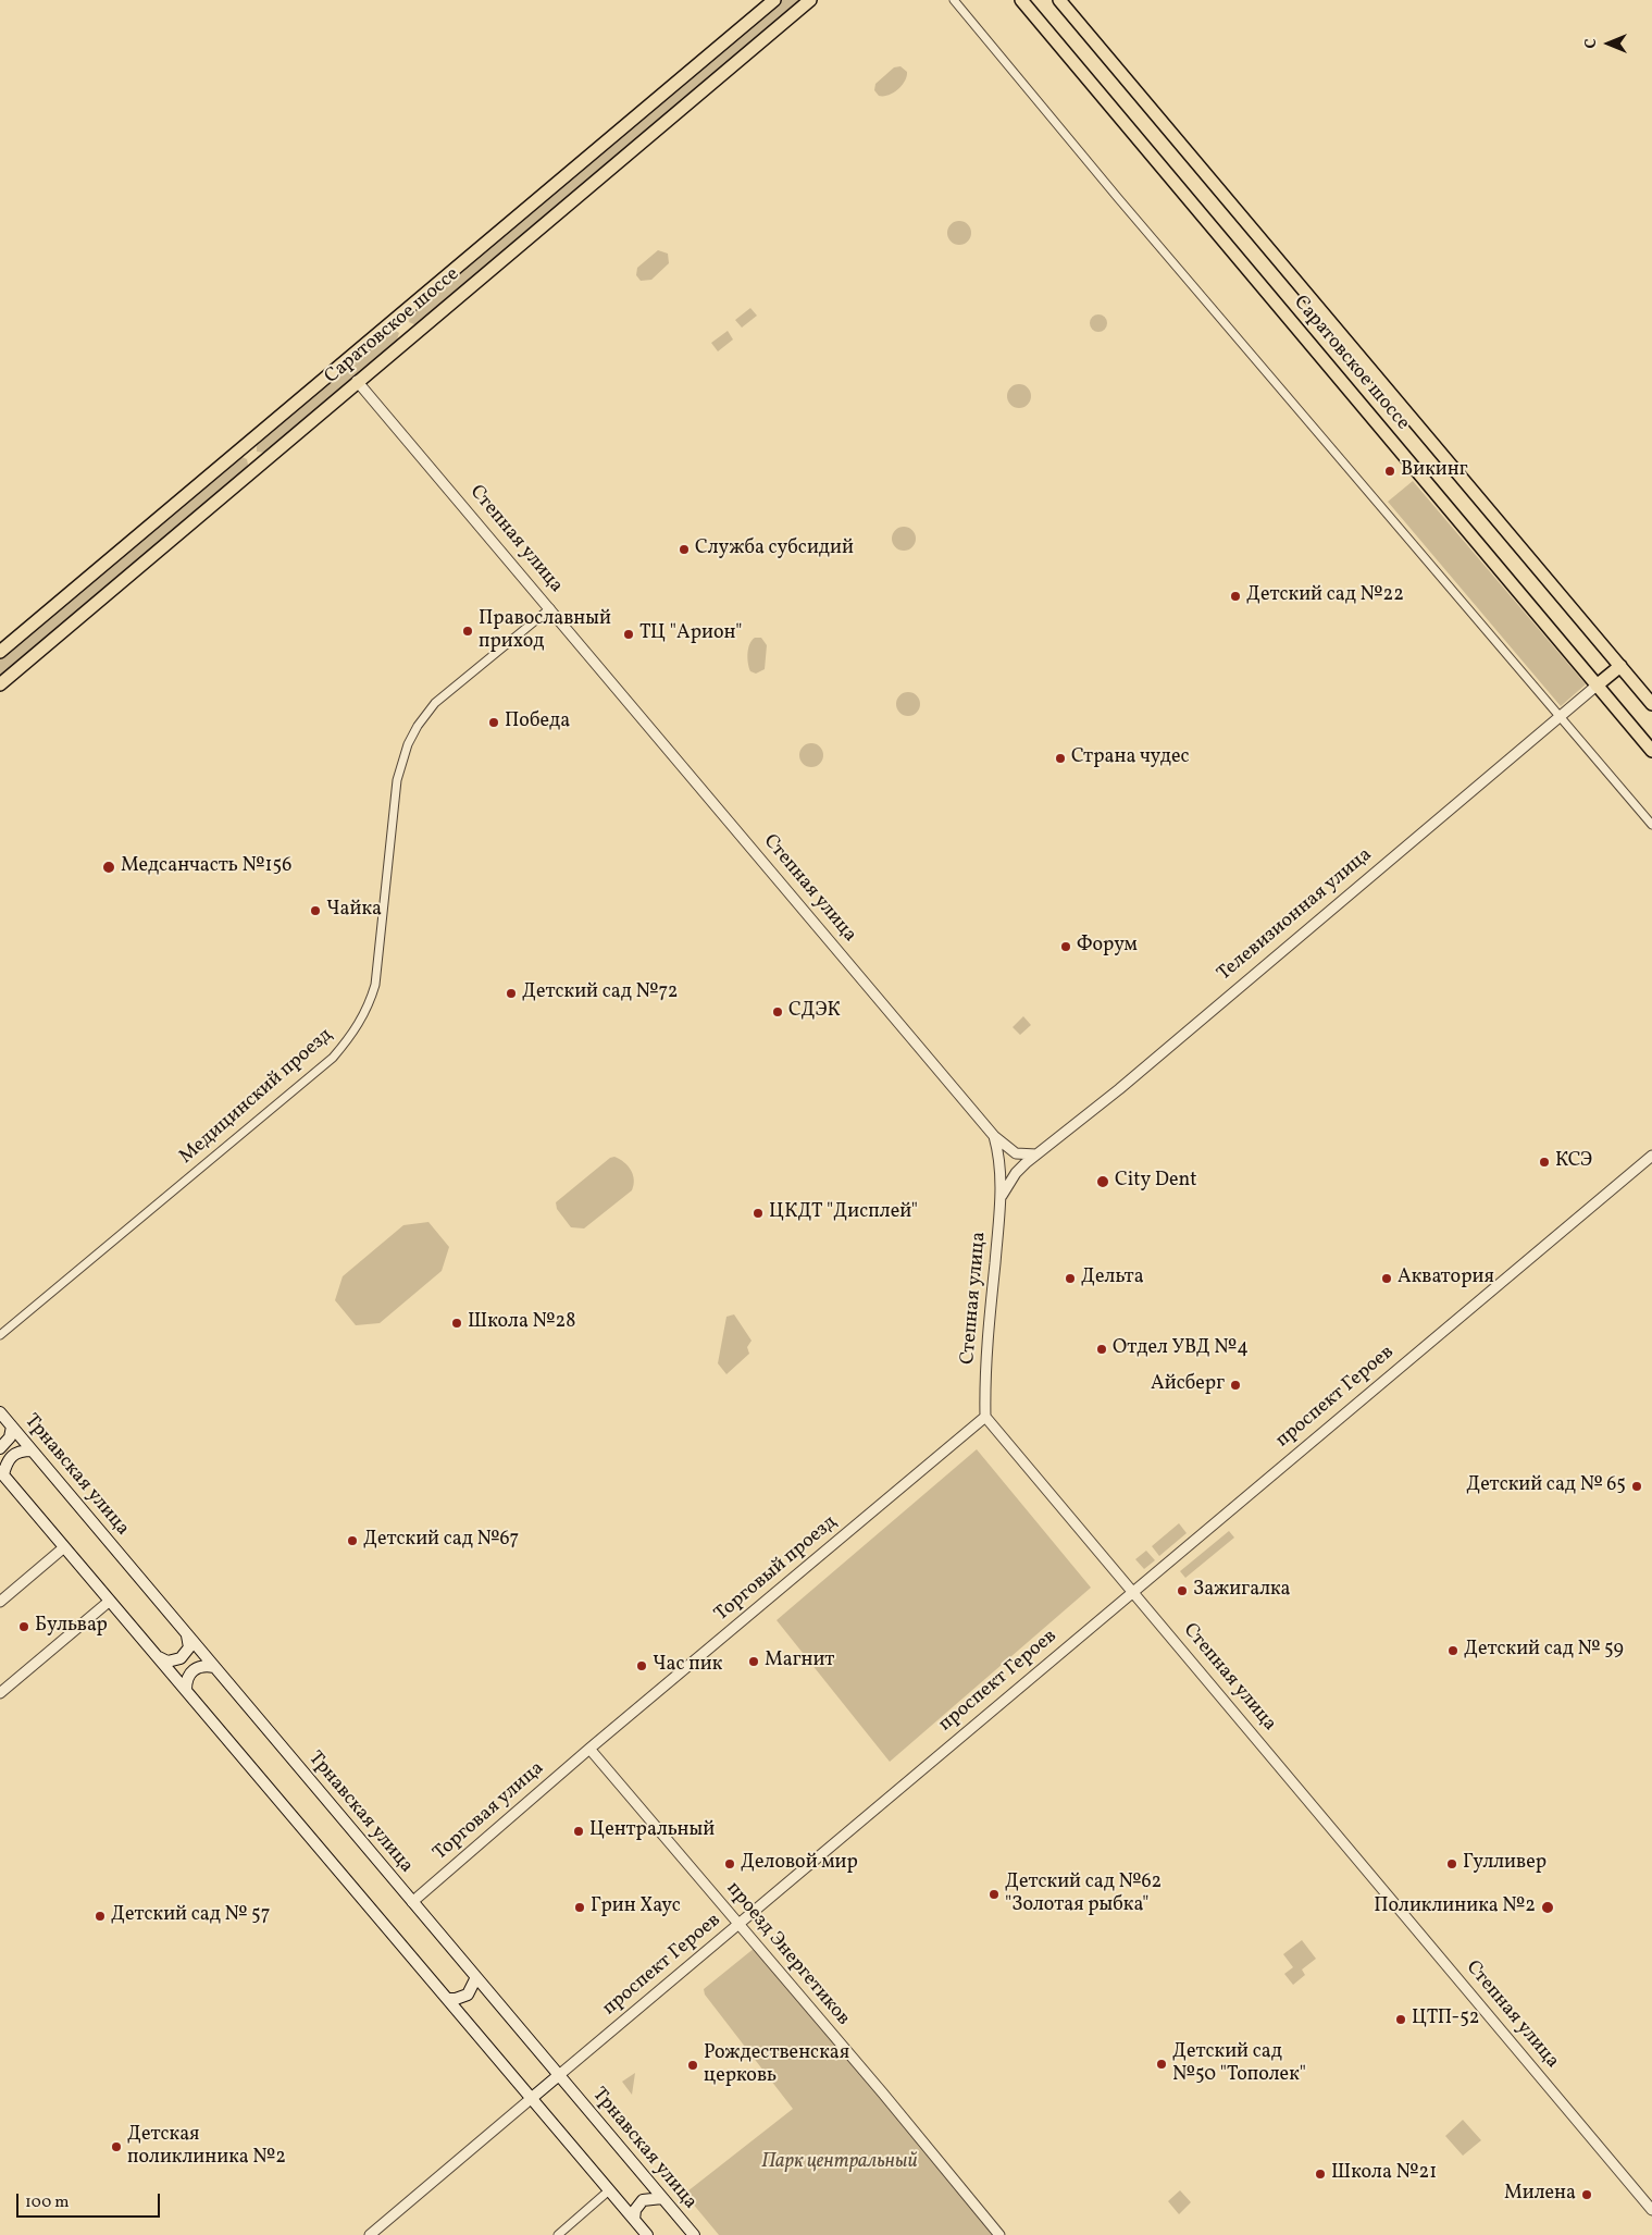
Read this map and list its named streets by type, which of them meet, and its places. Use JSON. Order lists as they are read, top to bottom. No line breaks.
{"streets":{"main road":["Саратовское шоссе","Телевизионная улица","проспект Героев","Трнавская улица"],"street":["Степная улица","Медицинский проезд","Торговый проезд","Торговая улица","проезд Энергетиков"]},"crossings":[["Саратовское шоссе","Степная улица"],["Саратовское шоссе","Телевизионная улица"],["Степная улица","Телевизионная улица"],["Степная улица","Медицинский проезд"],["Степная улица","проспект Героев"],["Степная улица","Торговый проезд"],["проспект Героев","Трнавская улица"],["проспект Героев","проезд Энергетиков"],["Трнавская улица","Торговая улица"],["Торговый проезд","Торговая улица"],["Торговый проезд","проезд Энергетиков"],["Торговая улица","проезд Энергетиков"]],"parks":["Парк центральный"],"places":["Викинг","Служба субсидий","Детский сад №22","Православный приход","ТЦ \"Арион\"","Победа","Страна чудес","Медсанчасть №156","Чайка","Форум","Детский сад №72","СДЭК","КСЭ","City Dent","ЦКДТ \"Дисплей\"","Дельта","Акватория","Школа №28","Отдел УВД №4","Айсберг","Детский сад № 65","Детский сад №67","Зажигалка","Бульвар","Детский сад № 59","Магнит","Час пик","Центральный","Деловой мир","Гулливер","Детский сад №62 \"Золотая рыбка\"","Грин Хаус","Поликлиника №2","Детский сад № 57","ЦТП-52","Детский сад №50 \"Тополек\"","Рождественская церковь","Детская поликлиника №2","Школа №21","Милена"],"scale_bar":"100 m","north":"left"}
